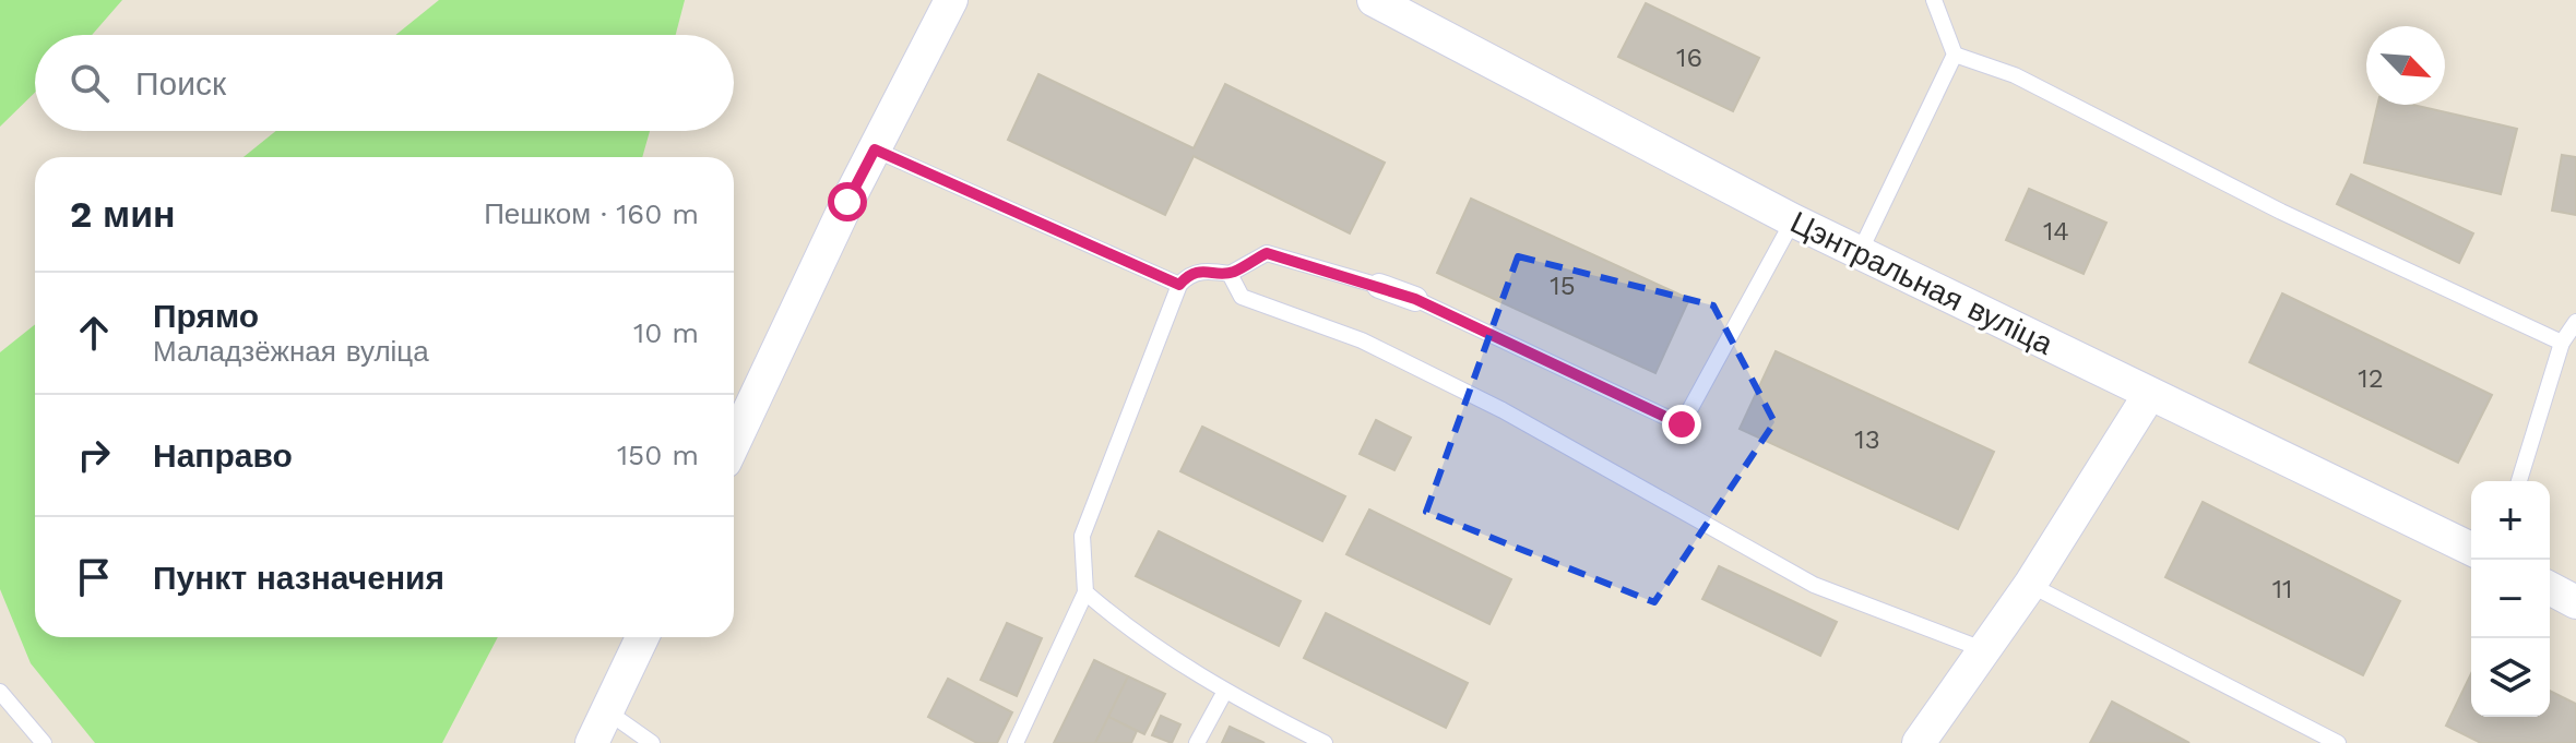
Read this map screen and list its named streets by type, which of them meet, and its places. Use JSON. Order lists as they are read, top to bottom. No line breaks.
{"streets":{"street":["Цэнтральная вуліца"]},"house_numbers":["16","14","15","12","13","11"],"north":"bottom right","page":{"search":"Поиск","heading":["2 мин","Пешком · 160 m"],"list":[["Прямо","Маладзёжная вуліца","10 m"],["Направо","150 m"],"Пункт назначения"],"map_buttons":["+","−"]}}
